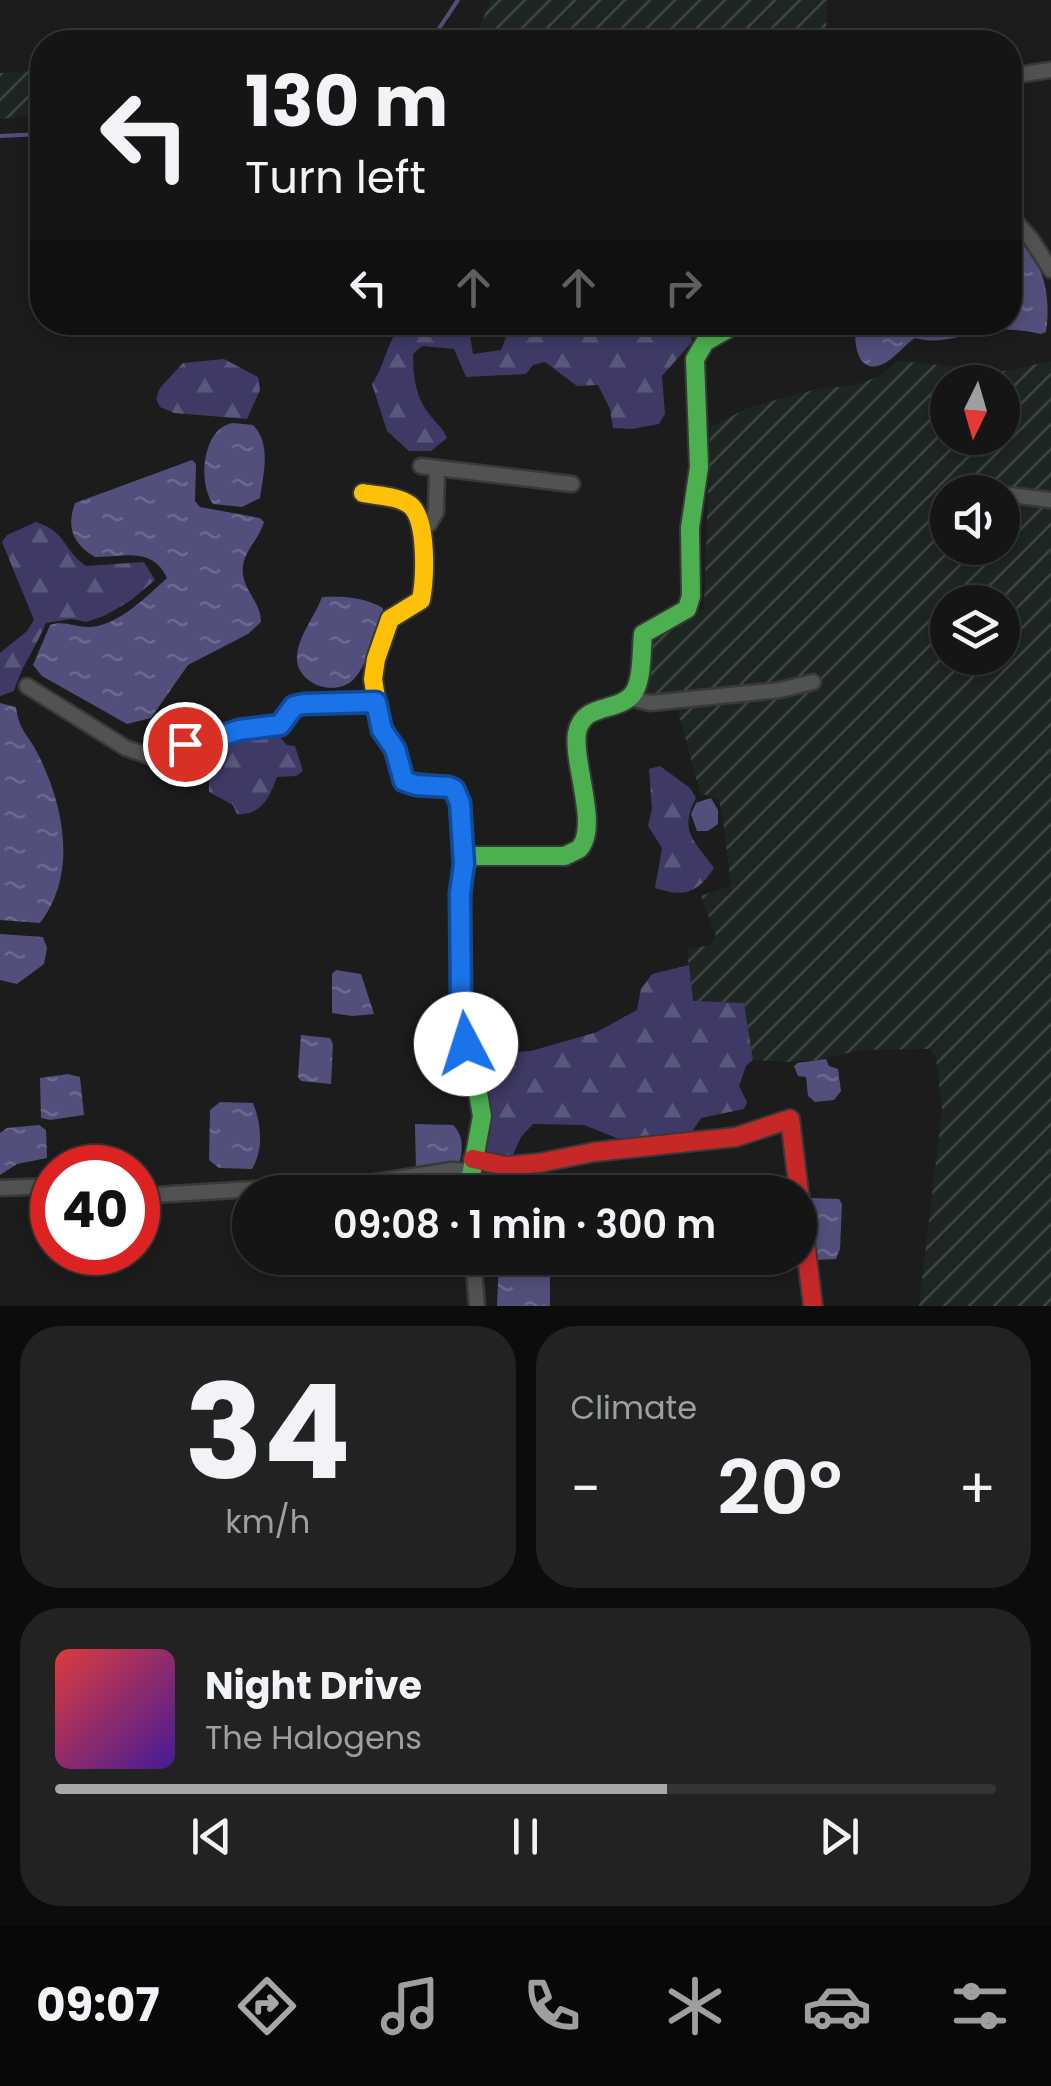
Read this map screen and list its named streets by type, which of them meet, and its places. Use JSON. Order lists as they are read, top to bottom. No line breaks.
{"north":"bottom","page":{"turn":["130 m","Turn left"],"limit":"40","trip":"09:08 · 1 min · 300 m","tile":[["34","km/h"],"Climate"],"heat":["−","20°","+"],"song":["Night Drive","The Halogens"],"tabs":"09:07"}}
